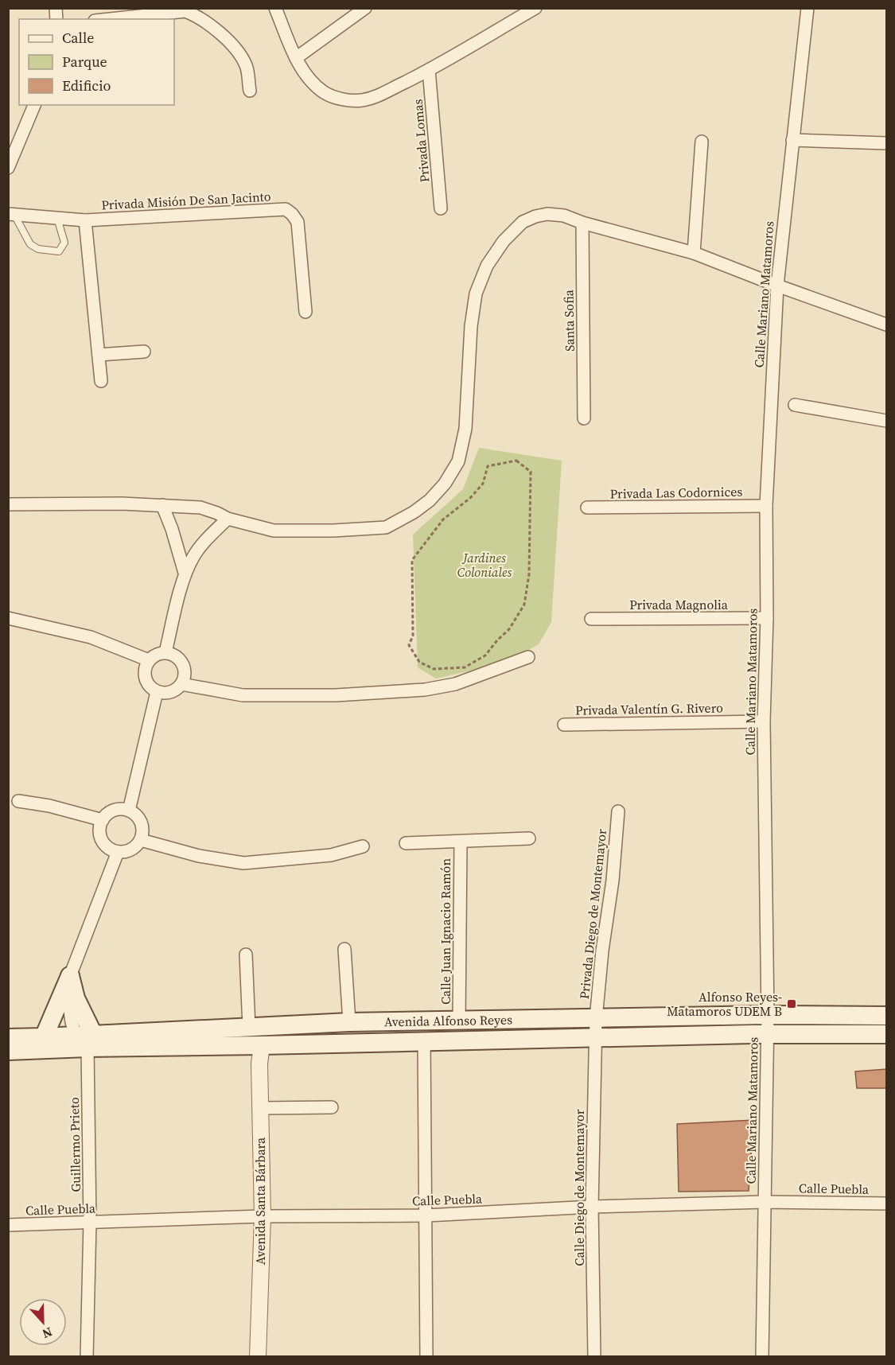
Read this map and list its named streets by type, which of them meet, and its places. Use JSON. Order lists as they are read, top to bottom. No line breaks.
{"streets":{"main road":["Avenida Alfonso Reyes"],"street":["Privada Lomas","Privada Misión De San Jacinto","Calle Mariano Matamoros","Santa Sofia","Privada Las Codornices","Privada Magnolia","Privada Valentín G. Rivero","Privada Diego de Montemayor","Calle Juan Ignacio Ramón","Guillermo Prieto","Calle Diego de Montemayor","Calle Puebla","Avenida Santa Bárbara"]},"crossings":[["Calle Mariano Matamoros","Privada Las Codornices"],["Calle Mariano Matamoros","Privada Magnolia"],["Calle Mariano Matamoros","Privada Valentín G. Rivero"],["Calle Mariano Matamoros","Avenida Alfonso Reyes"],["Calle Mariano Matamoros","Calle Puebla"],["Privada Diego de Montemayor","Avenida Alfonso Reyes"],["Privada Diego de Montemayor","Calle Diego de Montemayor"],["Calle Juan Ignacio Ramón","Avenida Alfonso Reyes"],["Avenida Alfonso Reyes","Guillermo Prieto"],["Avenida Alfonso Reyes","Calle Diego de Montemayor"],["Avenida Alfonso Reyes","Avenida Santa Bárbara"],["Guillermo Prieto","Calle Puebla"],["Calle Diego de Montemayor","Calle Puebla"],["Calle Puebla","Avenida Santa Bárbara"]],"parks":["Jardines Coloniales"],"places":{"transit":["Alfonso Reyes- Matamoros UDEM B"]},"legend":["Calle","Parque","Edificio"],"north":"bottom"}
